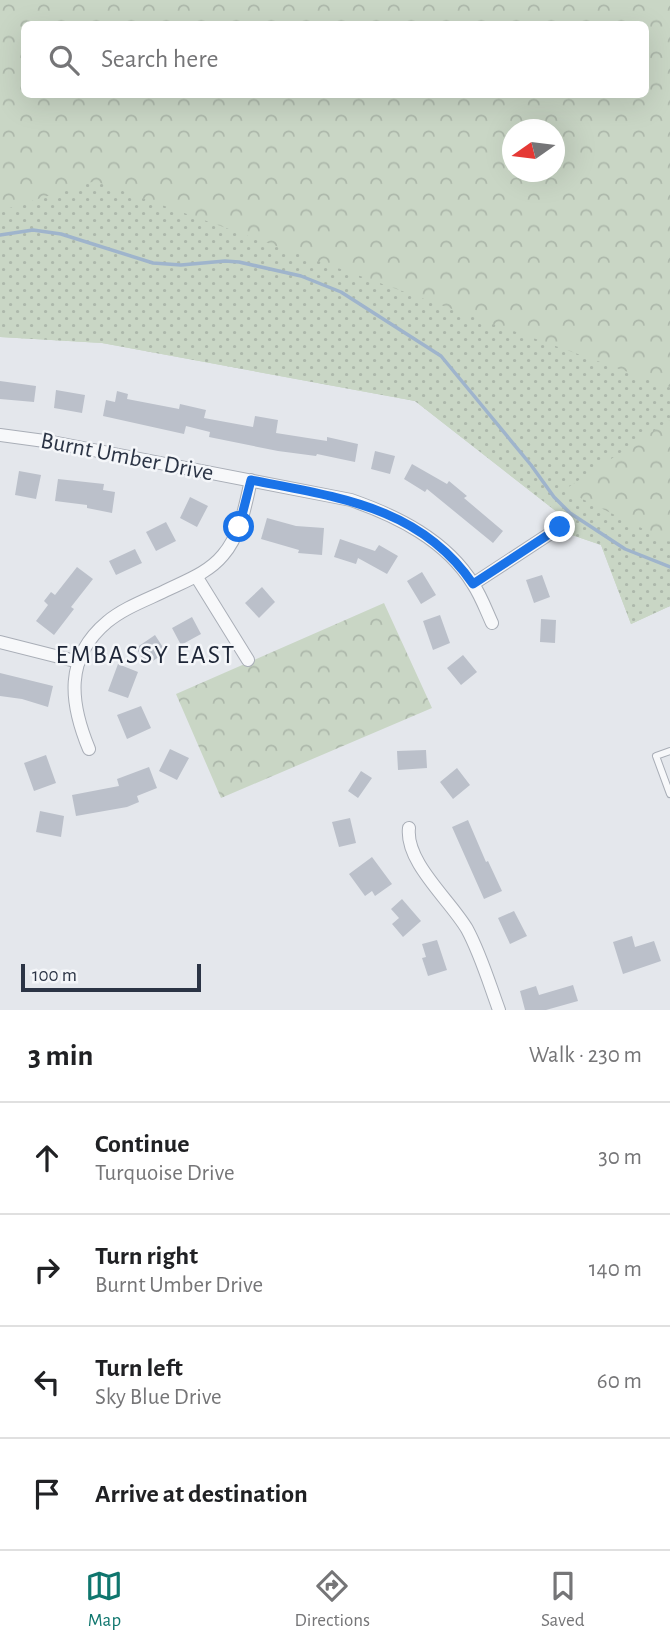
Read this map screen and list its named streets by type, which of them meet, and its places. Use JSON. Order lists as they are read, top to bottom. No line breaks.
{"streets":{"street":["Burnt Umber Drive"]},"districts":["EMBASSY EAST"],"scale_bar":"100 m","north":"left","page":{"search":"Search here","scale":"100 m","heading":["3 min","Walk · 230 m"],"list":[["Continue","Turquoise Drive","30 m"],["Turn right","Burnt Umber Drive","140 m"],["Turn left","Sky Blue Drive","60 m"],"Arrive at destination"],"nav":["Map","Directions","Saved"]}}
